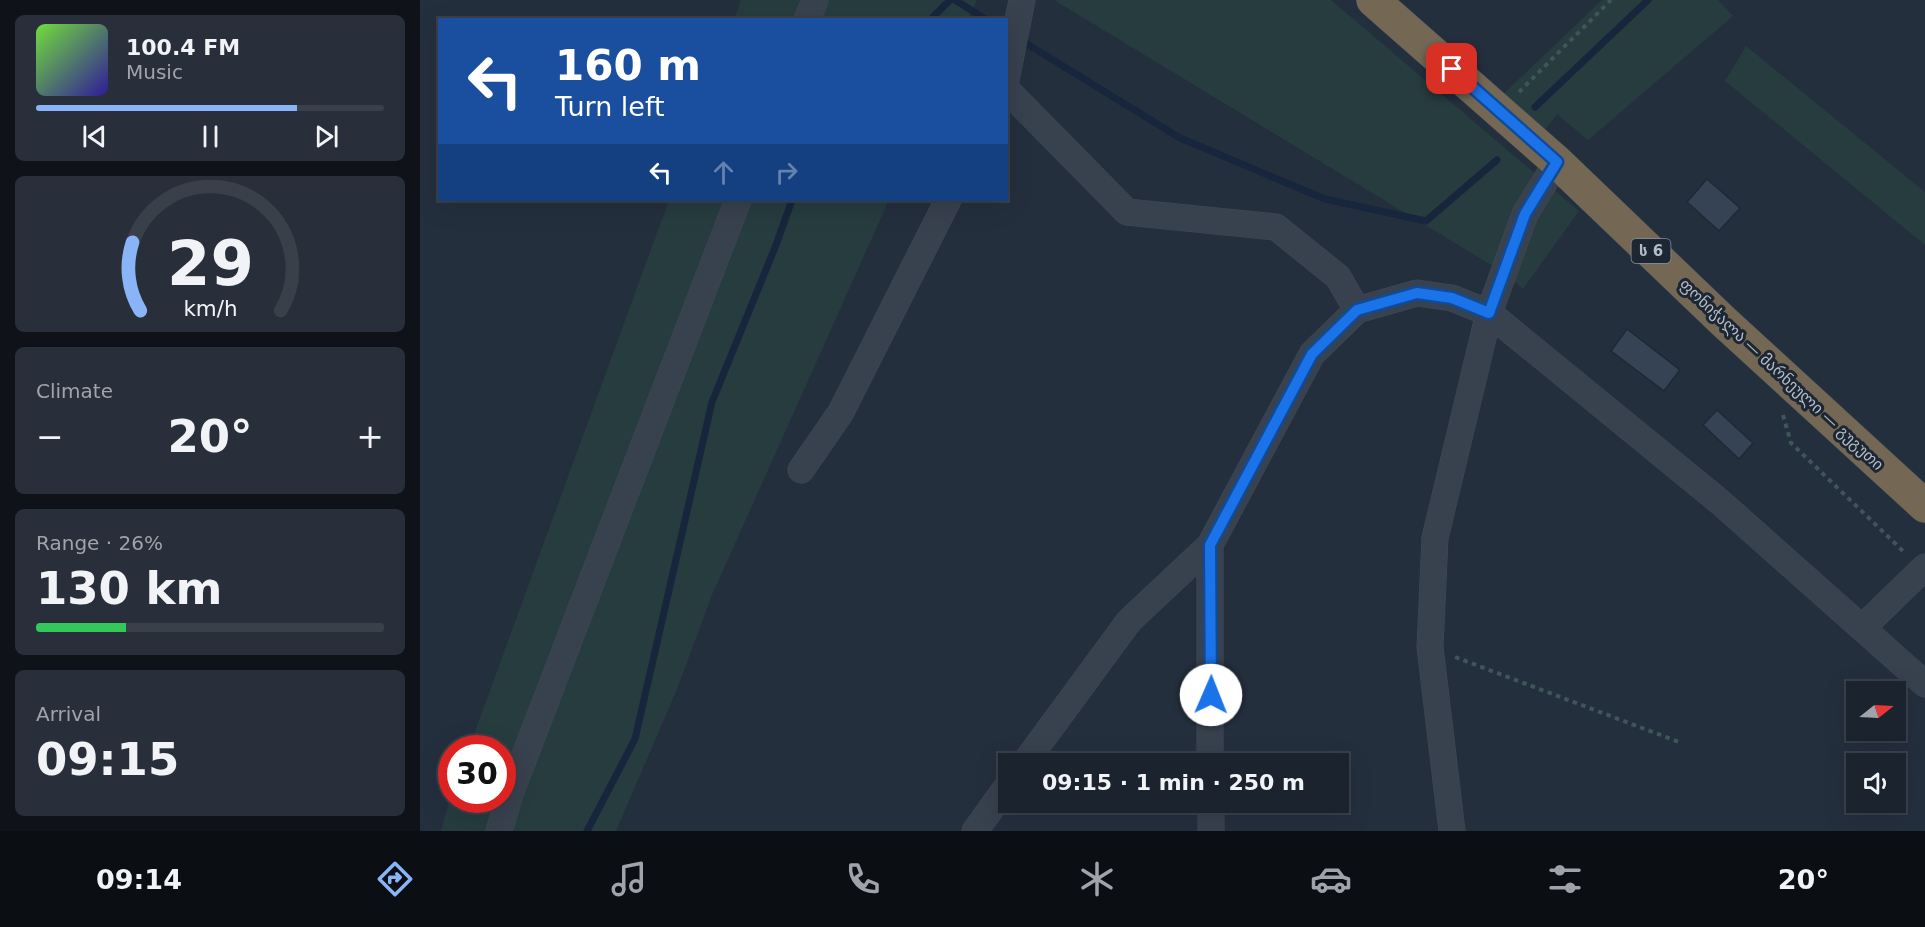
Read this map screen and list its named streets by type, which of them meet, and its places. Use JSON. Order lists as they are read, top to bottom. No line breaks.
{"streets":{"highway":["ს 6","ფონიჭალა — მარნეული — გუგუთი"]},"north":"right","page":{"turn":["160 m","Turn left"],"song":["100.4 FM","Music"],"tile":["Climate",["Range · 26%","130 km"],["Arrival","09:15"]],"heat":["−","20°","+"],"limit":"30","trip":"09:15 · 1 min · 250 m","tabs":["09:14","20°"],"gauge":["29","km/h"]}}
